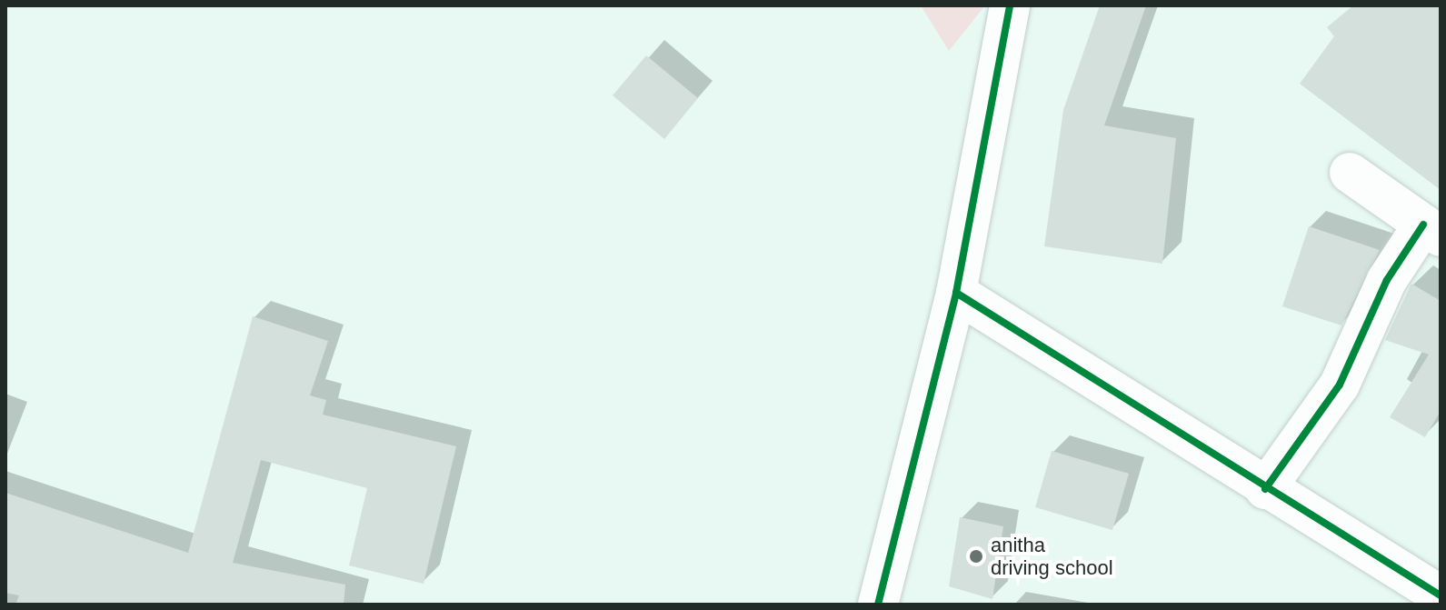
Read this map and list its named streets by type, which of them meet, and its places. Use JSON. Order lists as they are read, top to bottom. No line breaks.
{"places":["anitha driving school"]}
